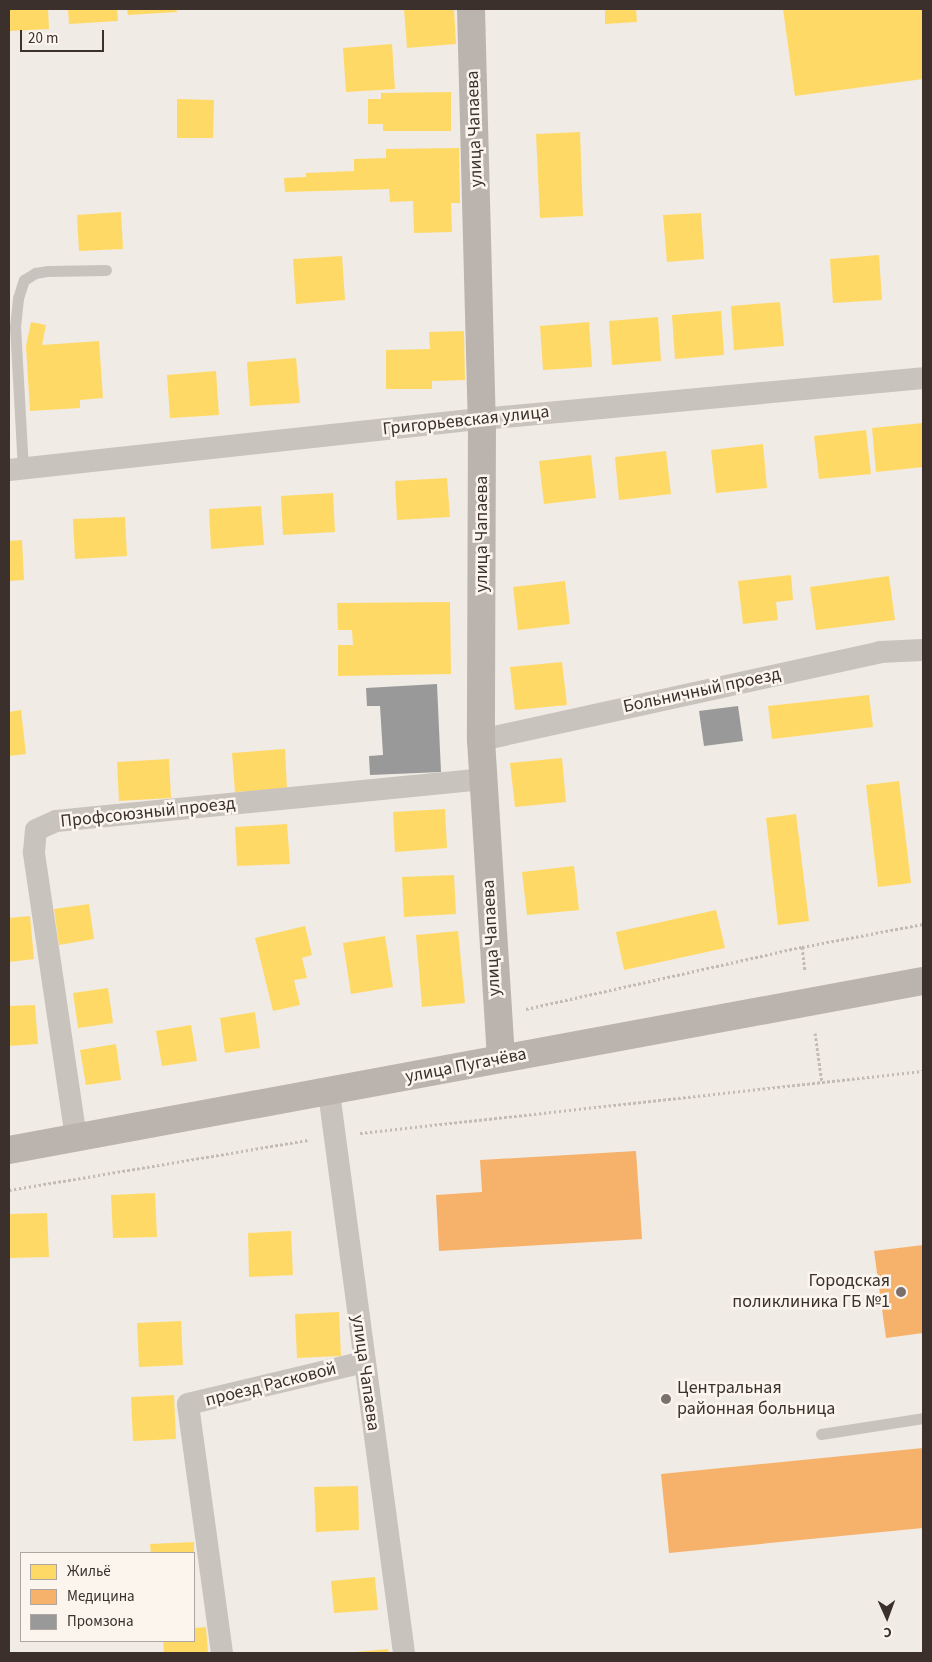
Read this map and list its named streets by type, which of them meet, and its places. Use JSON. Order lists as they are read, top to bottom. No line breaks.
{"streets":{"main road":["улица Чапаева","улица Пугачёва"],"street":["Григорьевская улица","Больничный проезд","Профсоюзный проезд","проезд Расковой"]},"crossings":[["улица Чапаева","Григорьевская улица"],["улица Чапаева","Больничный проезд"],["улица Чапаева","Профсоюзный проезд"],["улица Чапаева","улица Пугачёва"],["улица Чапаева","проезд Расковой"],["Профсоюзный проезд","улица Пугачёва"]],"places":["Городская поликлиника ГБ №1","Центральная районная больница"],"legend":["Жильё","Медицина","Промзона"],"scale_bar":"20 m","north":"bottom"}
